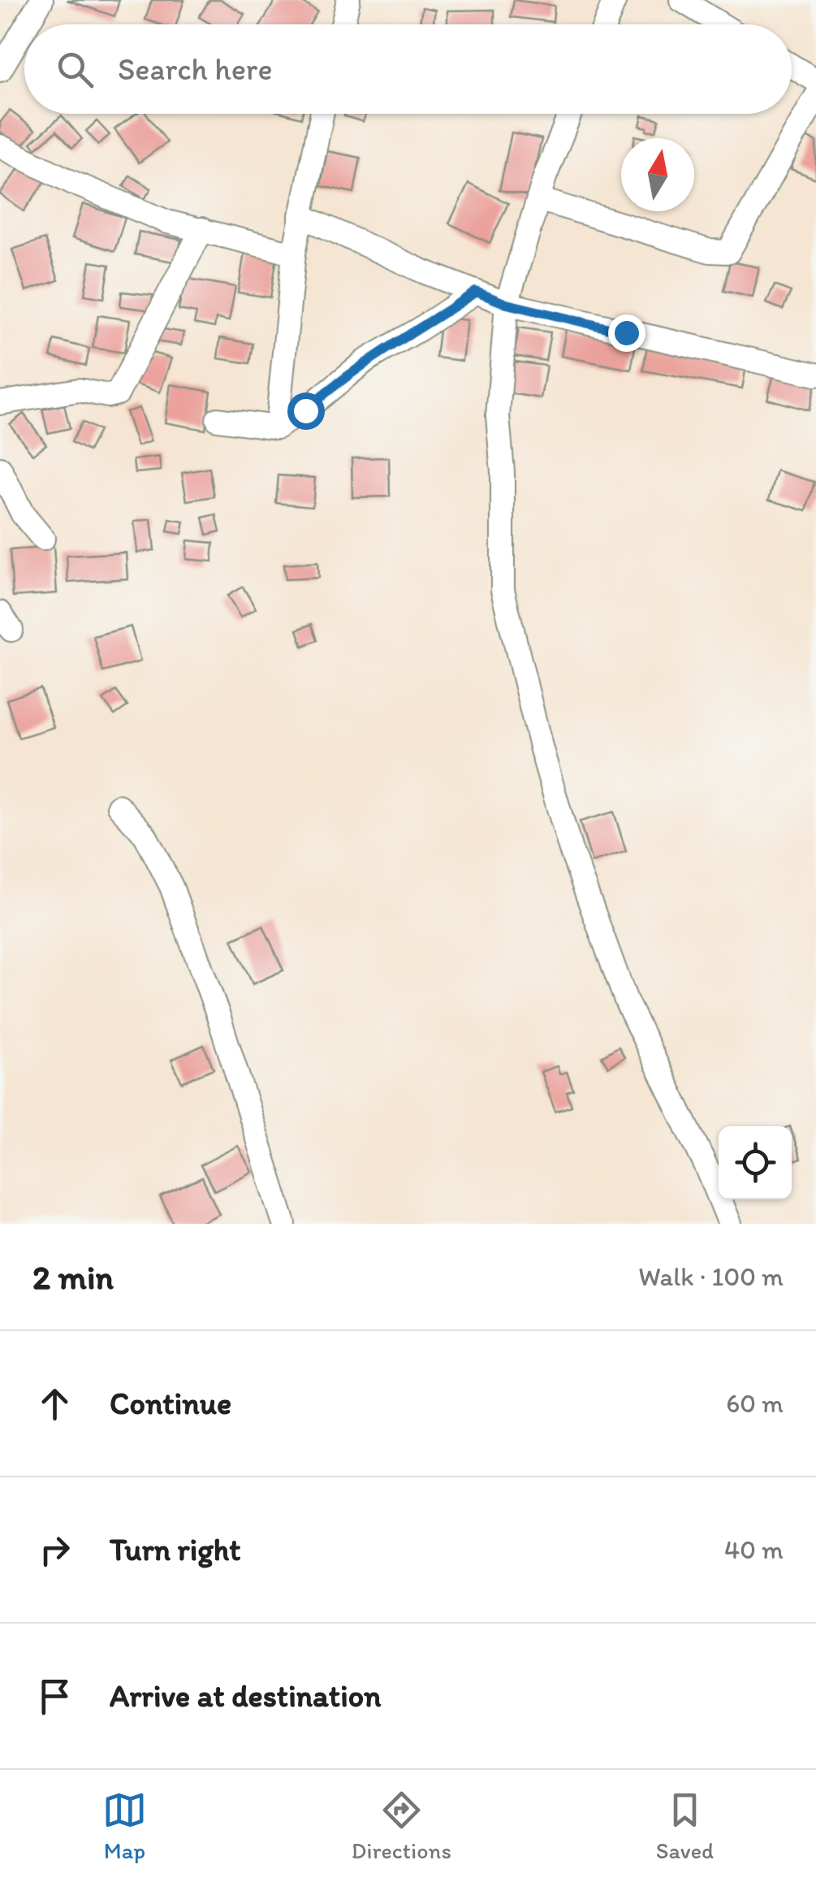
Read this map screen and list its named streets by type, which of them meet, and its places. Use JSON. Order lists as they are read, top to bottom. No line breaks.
{"north":"top","page":{"search":"Search here","heading":["2 min","Walk · 100 m"],"list":[["Continue","60 m"],["Turn right","40 m"],"Arrive at destination"],"nav":["Map","Directions","Saved"]}}
